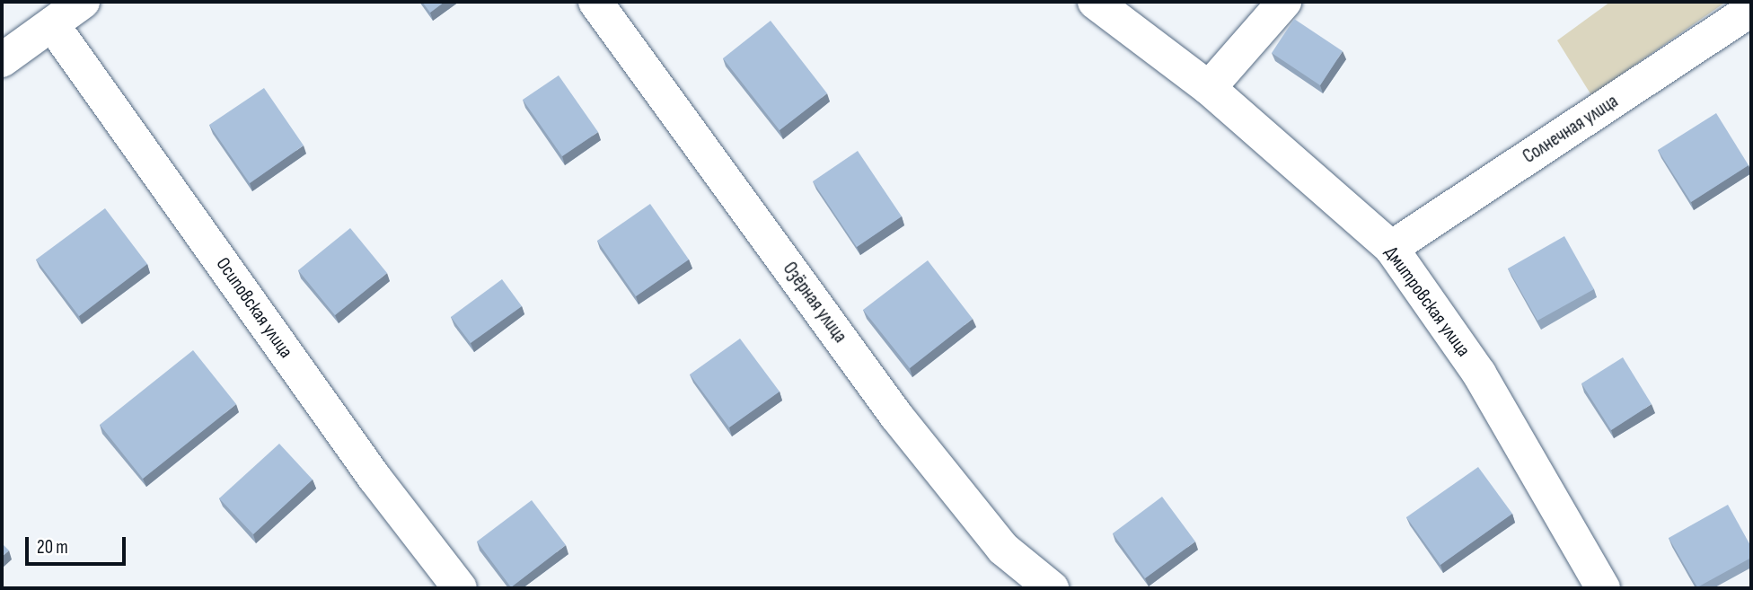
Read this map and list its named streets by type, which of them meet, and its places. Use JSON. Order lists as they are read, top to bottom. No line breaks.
{"streets":{"street":["Солнечная улица","Дмитровская улица","Озёрная улица","Осиповская улица"]},"crossings":[["Солнечная улица","Дмитровская улица"]],"scale_bar":"20 m"}
